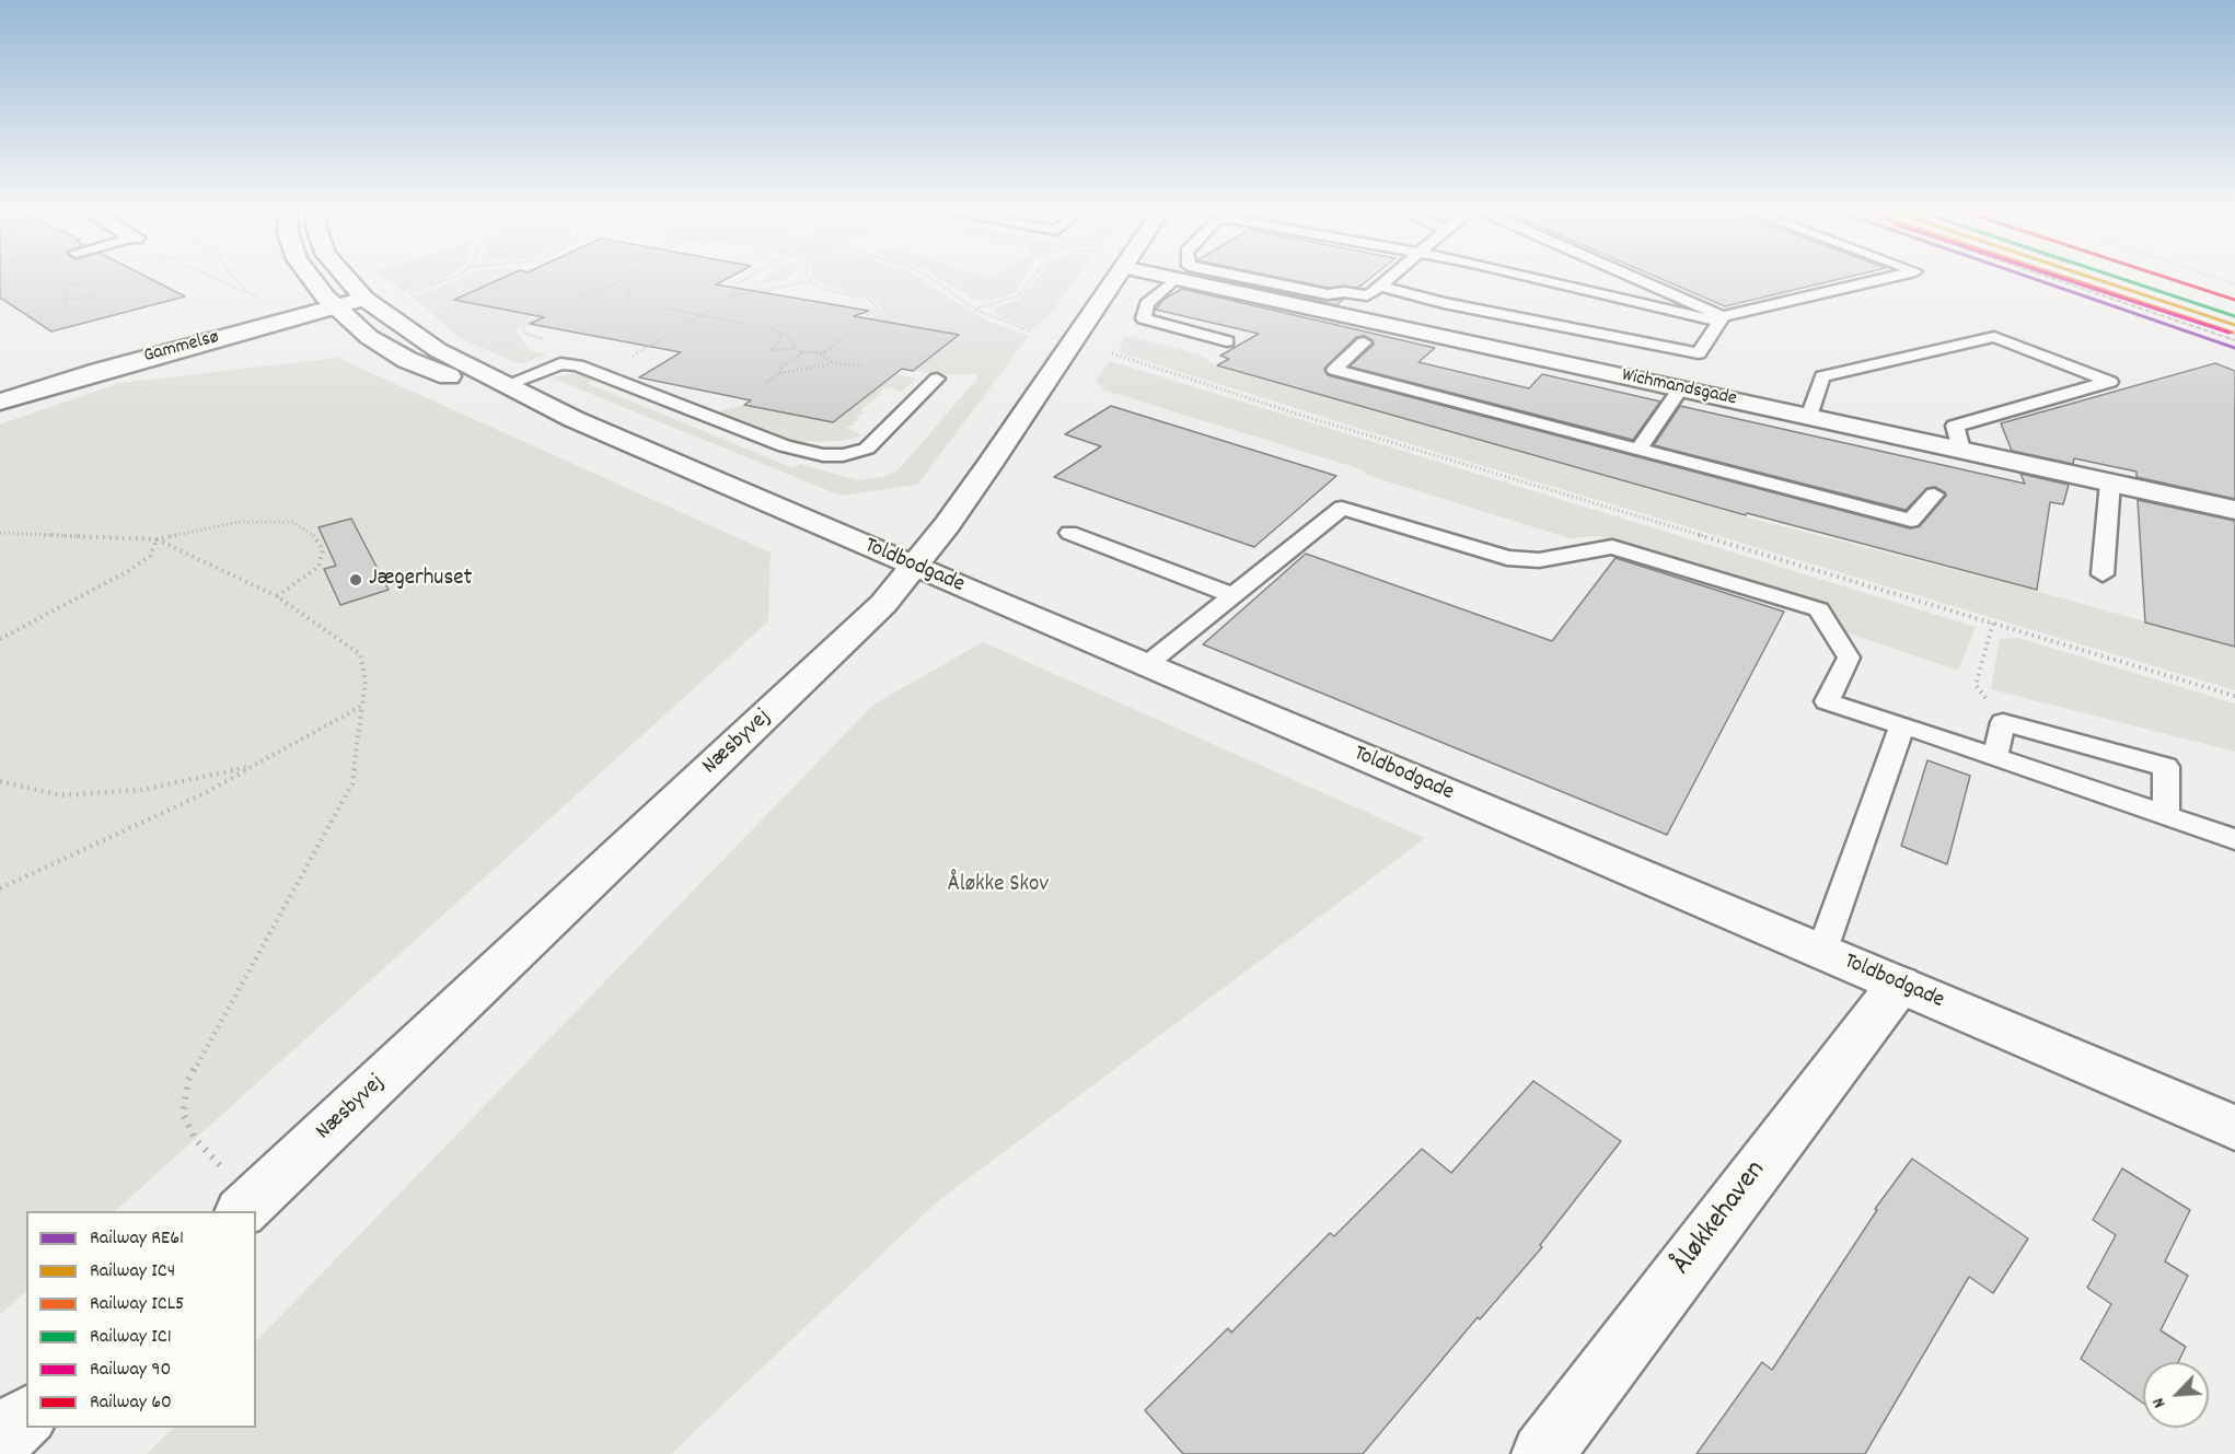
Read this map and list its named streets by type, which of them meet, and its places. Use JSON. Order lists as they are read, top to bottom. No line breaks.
{"streets":{"street":["Gammelsø","Wichmandsgade","Toldbodgade","Næsbyvej","Åløkkehaven"]},"crossings":[["Gammelsø","Toldbodgade"],["Toldbodgade","Næsbyvej"],["Toldbodgade","Åløkkehaven"]],"parks":["Åløkke Skov"],"places":["Jægerhuset"],"lines":["rail line RE61","rail line IC4","rail line ICL5","rail line IC1","rail line 90","rail line 60"],"legend":["Railway RE61","Railway IC4","Railway ICL5","Railway IC1","Railway 90","Railway 60"],"north":"bottom left"}
